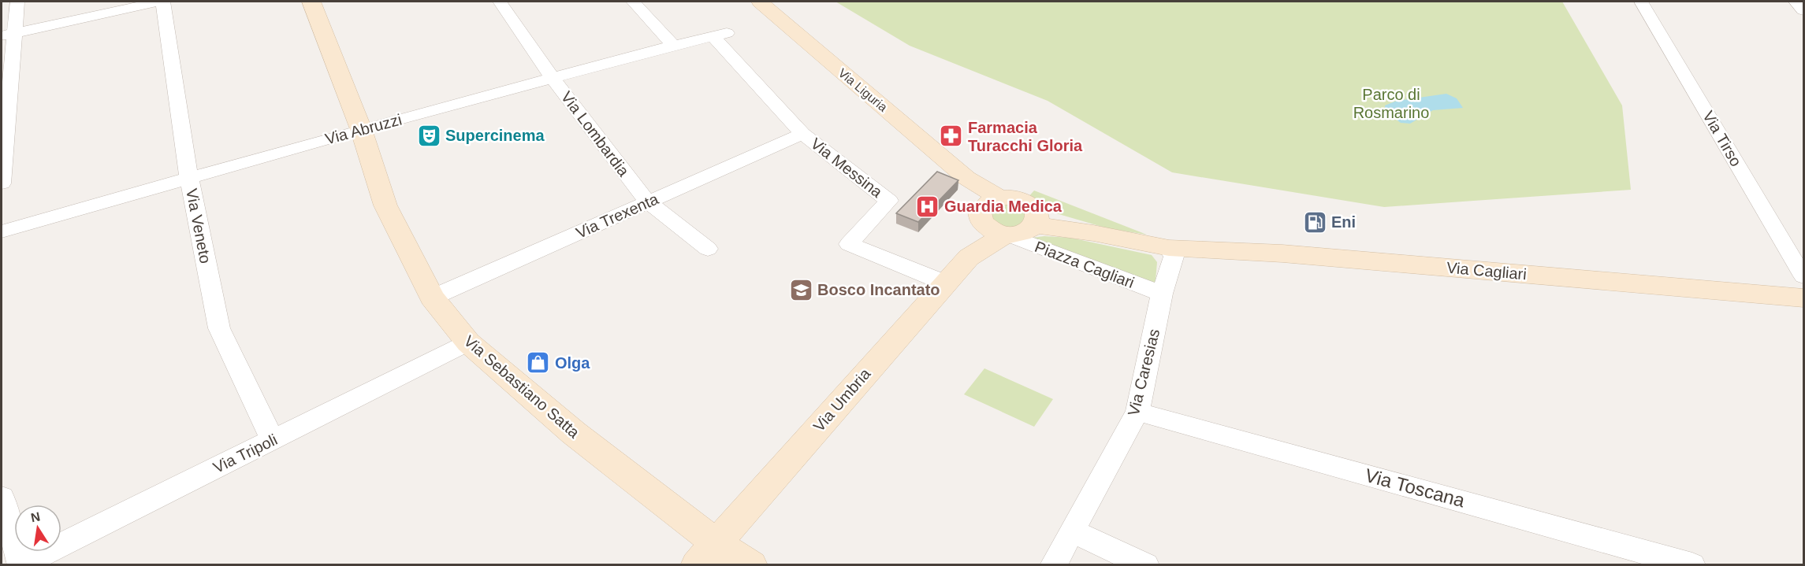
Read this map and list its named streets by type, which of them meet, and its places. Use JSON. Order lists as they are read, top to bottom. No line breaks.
{"streets":{"street":["Via Liguria","Via Abruzzi","Via Lombardia","Via Tirso","Via Messina","Via Trexenta","Via Veneto","Piazza Cagliari","Via Cagliari","Via Caresias","Via Sebastiano Satta","Via Umbria","Via Tripoli","Via Toscana"]},"crossings":[["Via Liguria","Piazza Cagliari"],["Via Liguria","Via Cagliari"],["Via Liguria","Via Umbria"],["Via Abruzzi","Via Lombardia"],["Via Abruzzi","Via Messina"],["Via Abruzzi","Via Veneto"],["Via Abruzzi","Via Sebastiano Satta"],["Via Lombardia","Via Trexenta"],["Via Messina","Via Trexenta"],["Via Messina","Via Umbria"],["Via Trexenta","Via Sebastiano Satta"],["Via Veneto","Via Tripoli"],["Piazza Cagliari","Via Cagliari"],["Piazza Cagliari","Via Caresias"],["Piazza Cagliari","Via Umbria"],["Via Cagliari","Via Caresias"],["Via Cagliari","Via Umbria"],["Via Caresias","Via Toscana"],["Via Sebastiano Satta","Via Umbria"],["Via Sebastiano Satta","Via Tripoli"]],"parks":["Parco di Rosmarino"],"places":{"theatre":["Supercinema"],"pharmacy":["Farmacia Turacchi Gloria"],"hospital":["Guardia Medica"],"fuel station":["Eni"],"school or university":["Bosco Incantato"],"shop":["Olga"]},"north":"top"}
